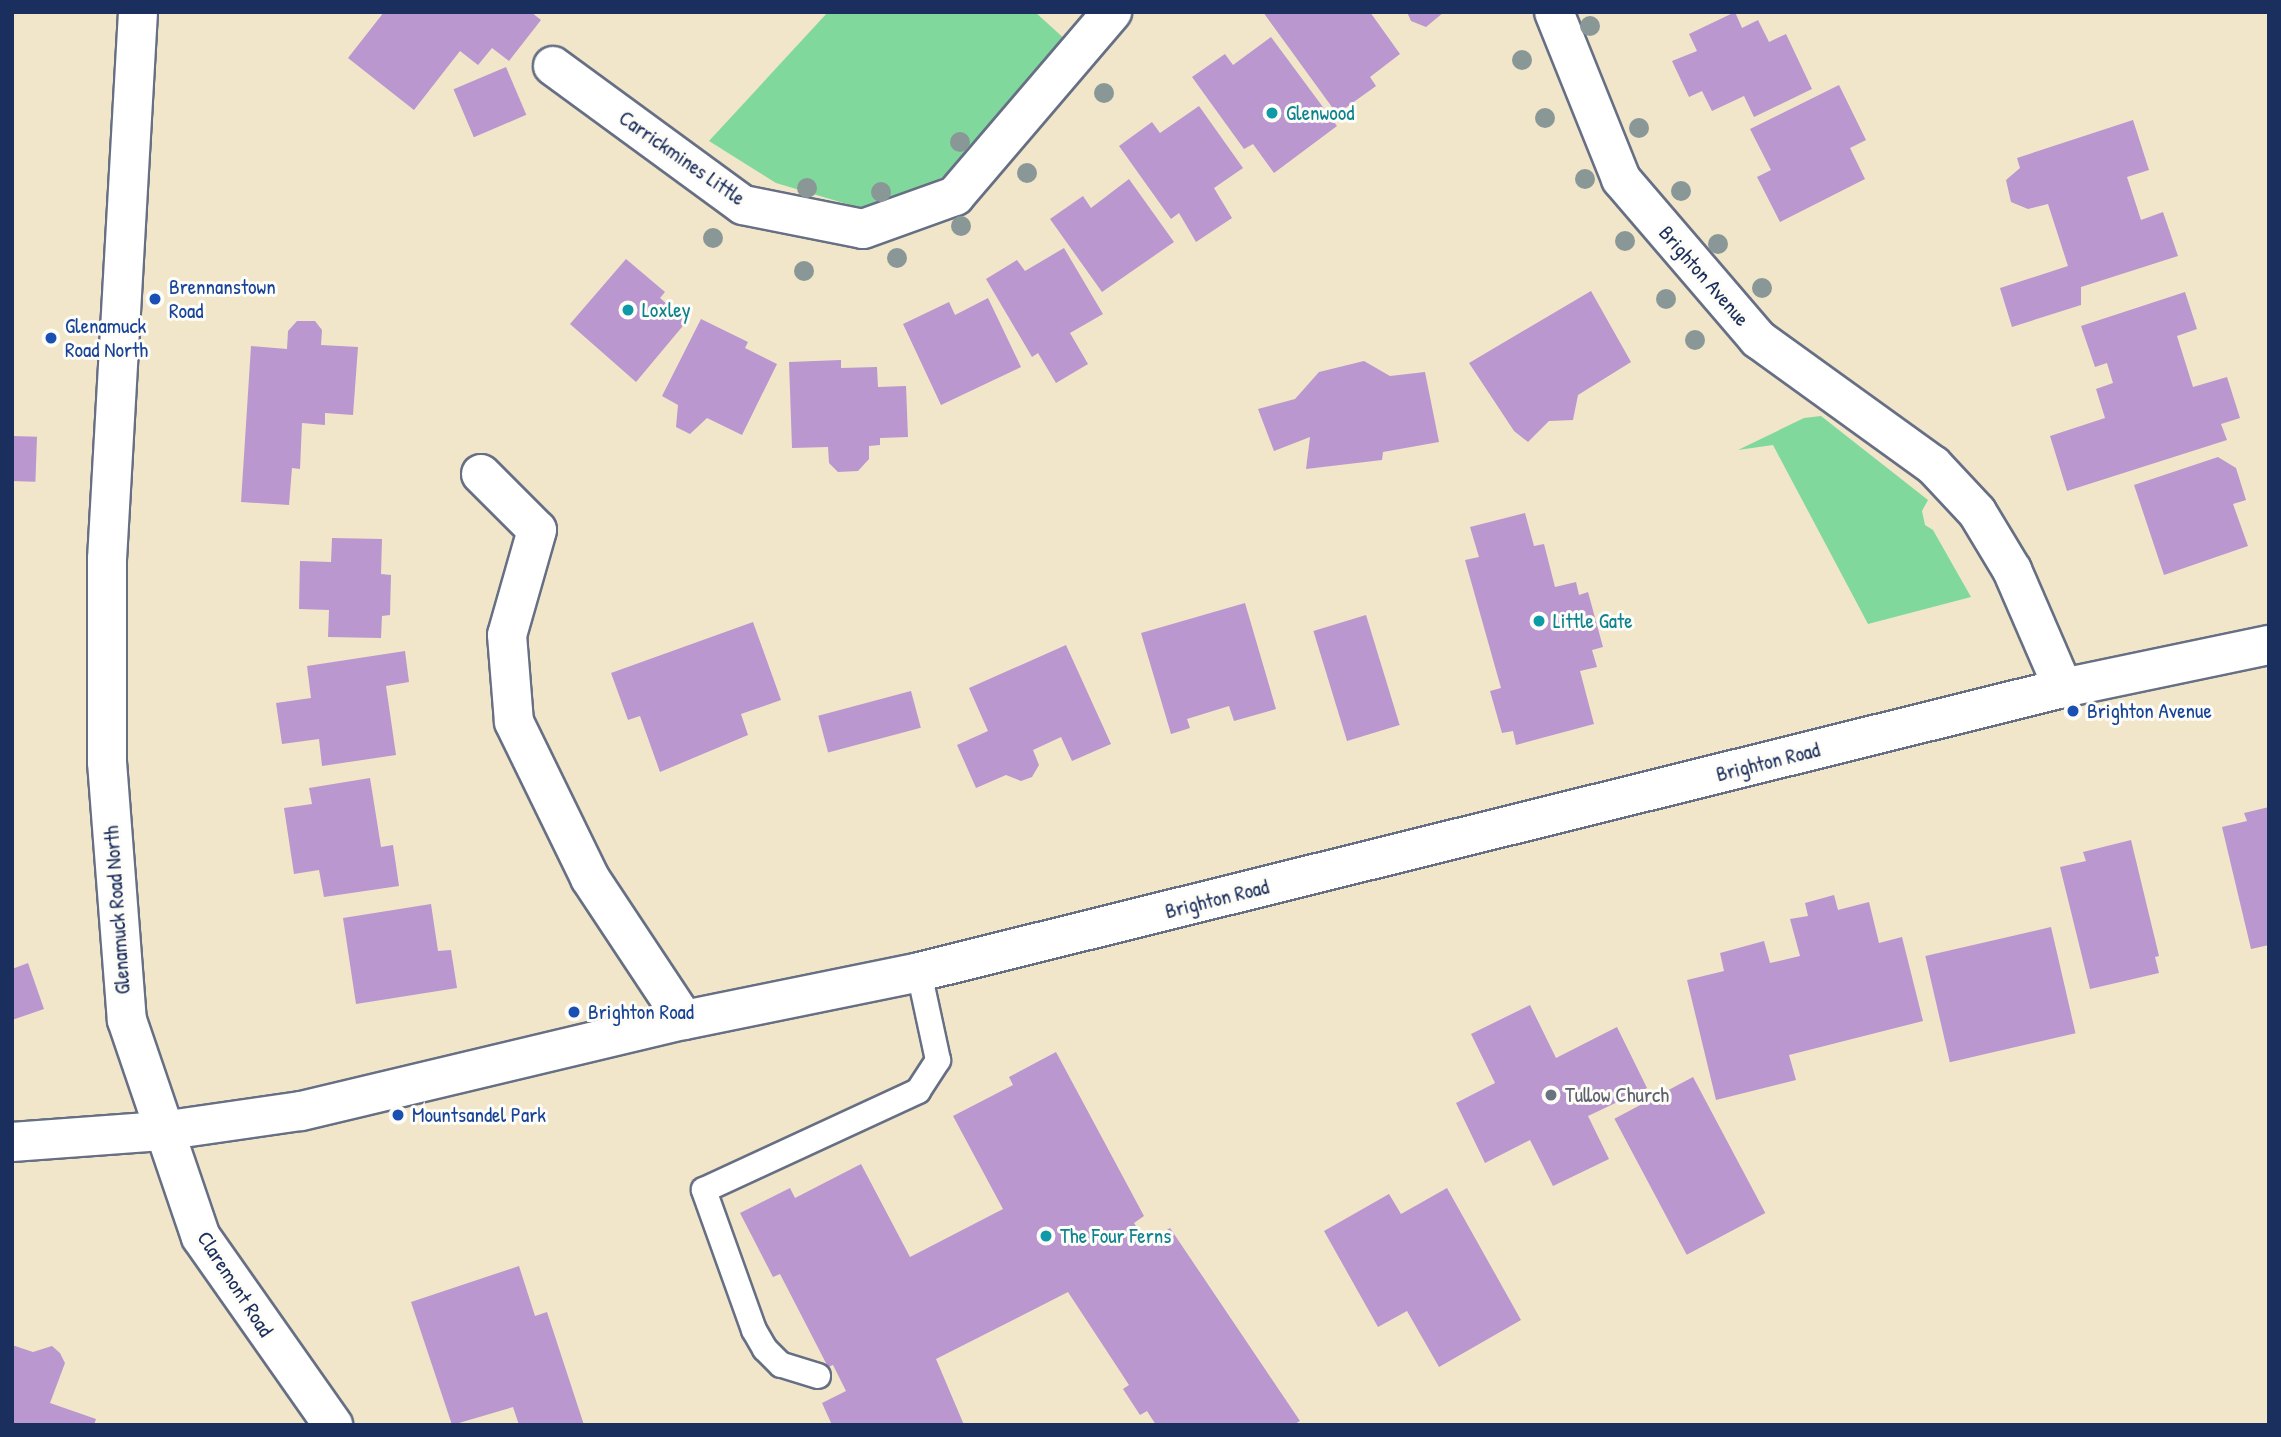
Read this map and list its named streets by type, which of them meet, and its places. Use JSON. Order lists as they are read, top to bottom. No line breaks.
{"streets":{"street":["Carrickmines Little","Brighton Avenue","Brighton Road","Glenamuck Road North","Claremont Road"]},"crossings":[["Brighton Avenue","Brighton Road"],["Brighton Road","Glenamuck Road North"],["Brighton Road","Claremont Road"],["Glenamuck Road North","Claremont Road"]],"places":["Glenwood","Brennanstown Road","Loxley","Glenamuck Road North","Little Gate","Brighton Avenue","Brighton Road","Tullow Church","Mountsandel Park","The Four Ferns"]}
